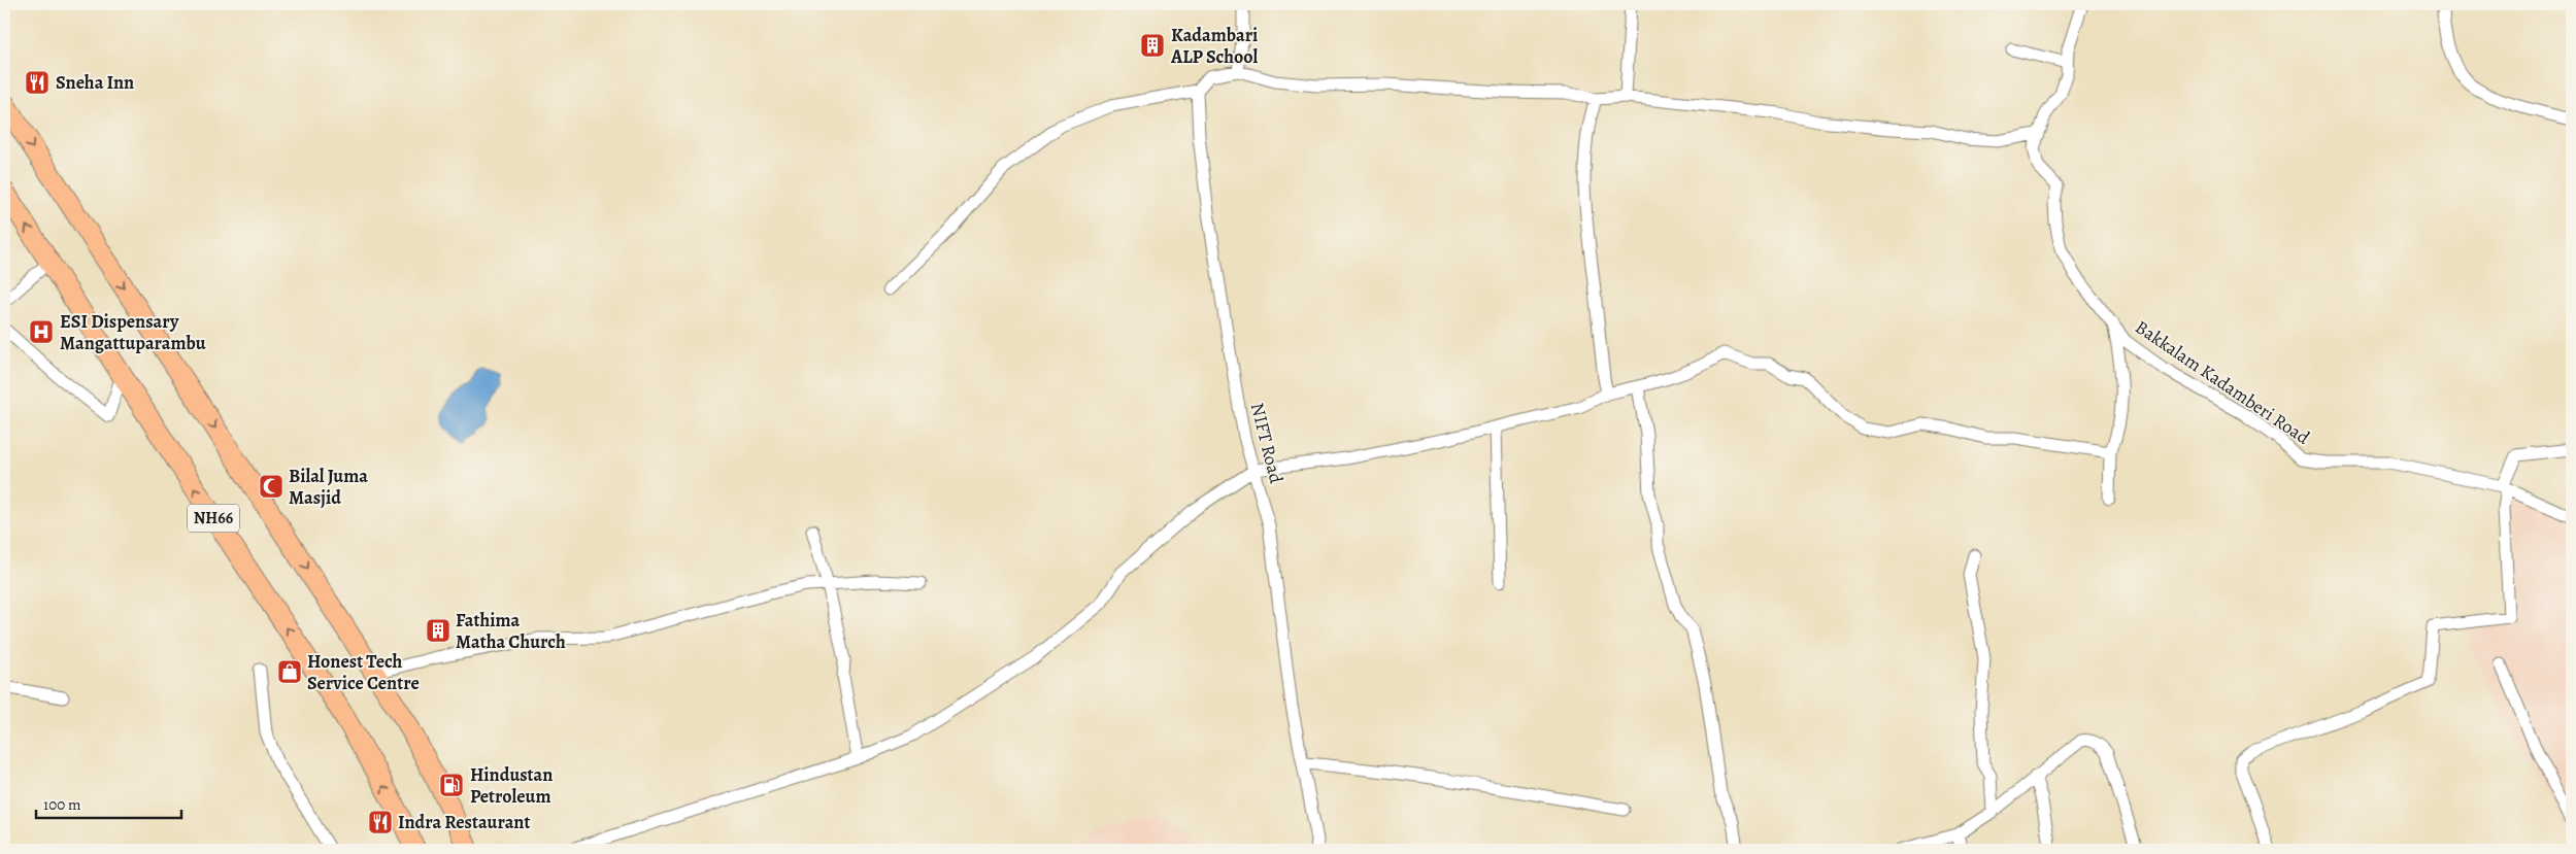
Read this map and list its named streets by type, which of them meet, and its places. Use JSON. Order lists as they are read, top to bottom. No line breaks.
{"streets":{"highway":["NH66"],"street":["Bakkalam Kadamberi Road","NIFT Road"]},"places":{"building":["Kadambari ALP School","Fathima Matha Church"],"restaurant":["Sneha Inn","Indra Restaurant"],"hospital":["ESI Dispensary Mangattuparambu"],"mosque":["Bilal Juma Masjid"],"shop":["Honest Tech Service Centre"],"fuel station":["Hindustan Petroleum"]},"scale_bar":"100 m"}
